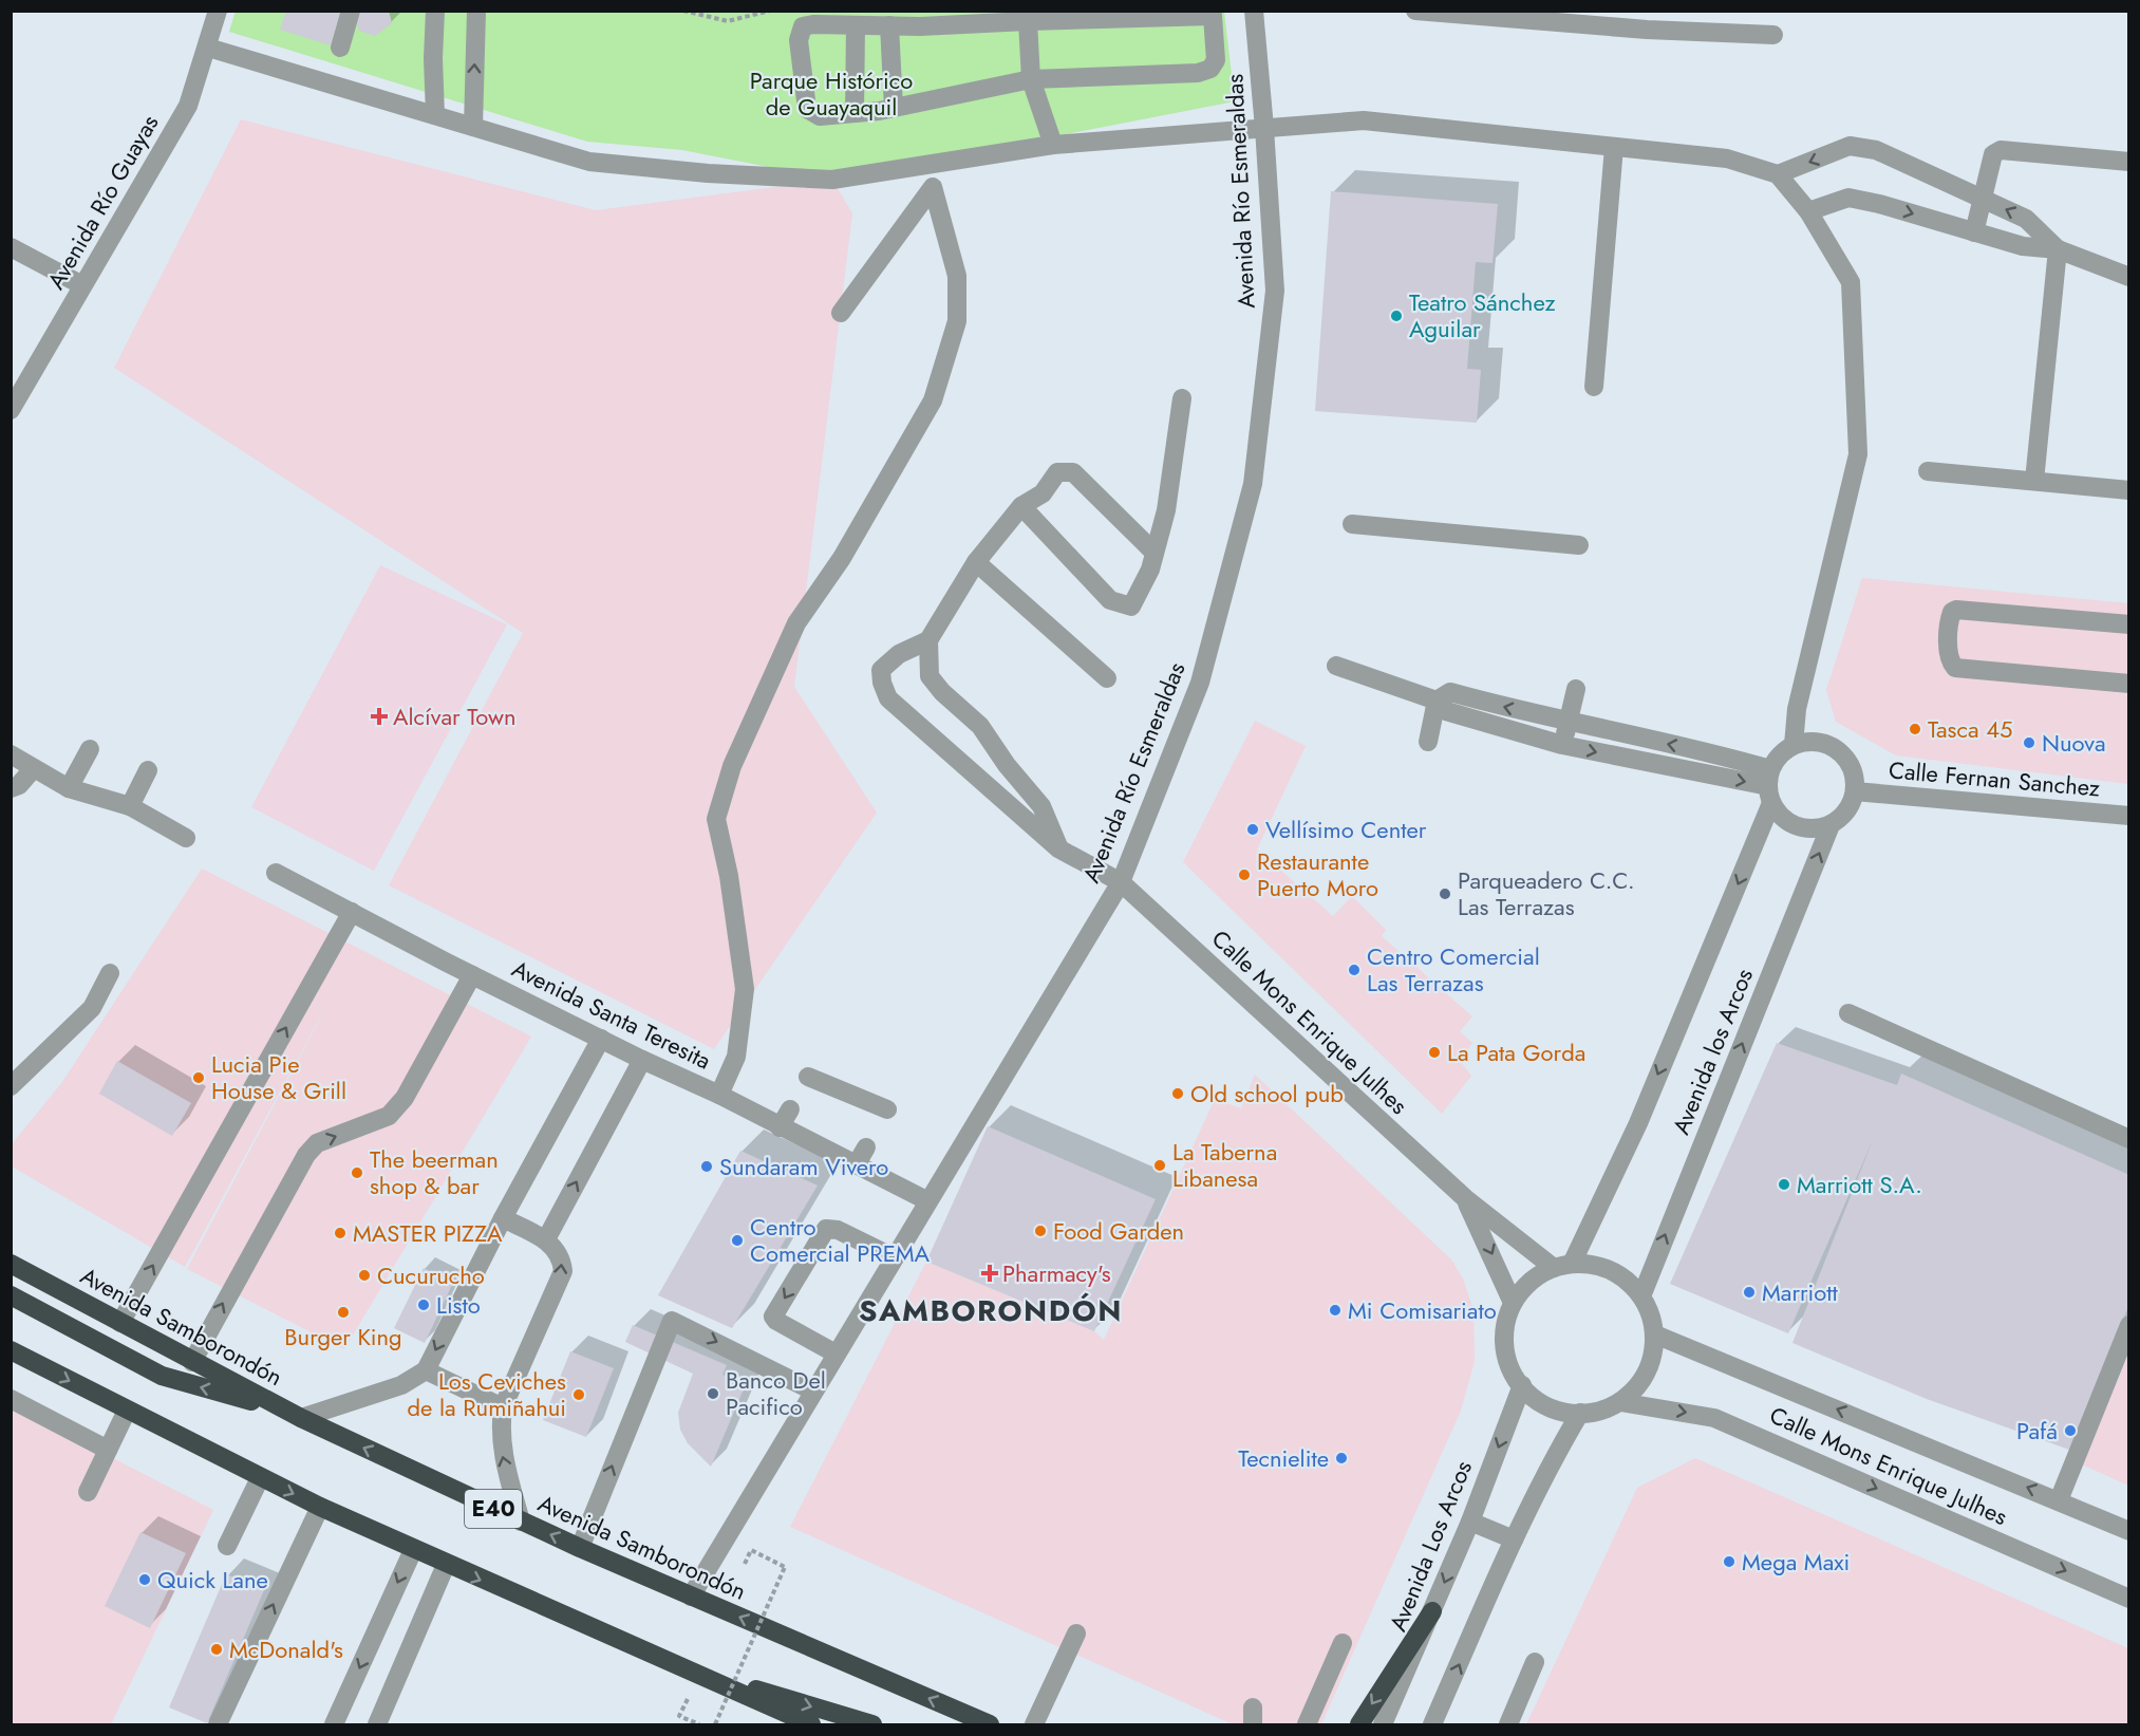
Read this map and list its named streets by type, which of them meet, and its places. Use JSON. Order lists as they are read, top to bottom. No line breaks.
{"streets":{"highway":["Avenida Samborondón","E40"],"street":["Avenida Río Esmeraldas","Avenida Río Guayas","Calle Fernan Sanchez","Avenida Santa Teresita","Calle Mons Enrique Julhes","Avenida los Arcos","Avenida Los Arcos"]},"crossings":[["Avenida Río Esmeraldas","Avenida Santa Teresita"],["Avenida Río Esmeraldas","Calle Mons Enrique Julhes"],["Avenida Río Esmeraldas","Avenida Samborondón"],["Calle Fernan Sanchez","Avenida los Arcos"],["Calle Mons Enrique Julhes","Avenida los Arcos"],["Calle Mons Enrique Julhes","Avenida Los Arcos"],["Avenida los Arcos","Avenida Los Arcos"]],"districts":["SAMBORONDÓN"],"parks":["Parque Histórico de Guayaquil"],"places":{"other":["Teatro Sánchez Aguilar","Tasca 45","Nuova","Vellísimo Center","Restaurante Puerto Moro","Parqueadero C.C. Las Terrazas","Centro Comercial Las Terrazas","La Pata Gorda","Lucia Pie House & Grill","Old school pub","La Taberna Libanesa","Sundaram Vivero","The beerman shop & bar","Marriott S.A.","Food Garden","MASTER PIZZA","Centro Comercial PREMA","Cucurucho","Marriott","Listo","Mi Comisariato","Burger King","Banco Del Pacifico","Los Ceviches de la Rumiñahui","Pafá","Tecnielite","Mega Maxi","Quick Lane","McDonald's"],"health":["Alcívar Town","Pharmacy's"]}}
